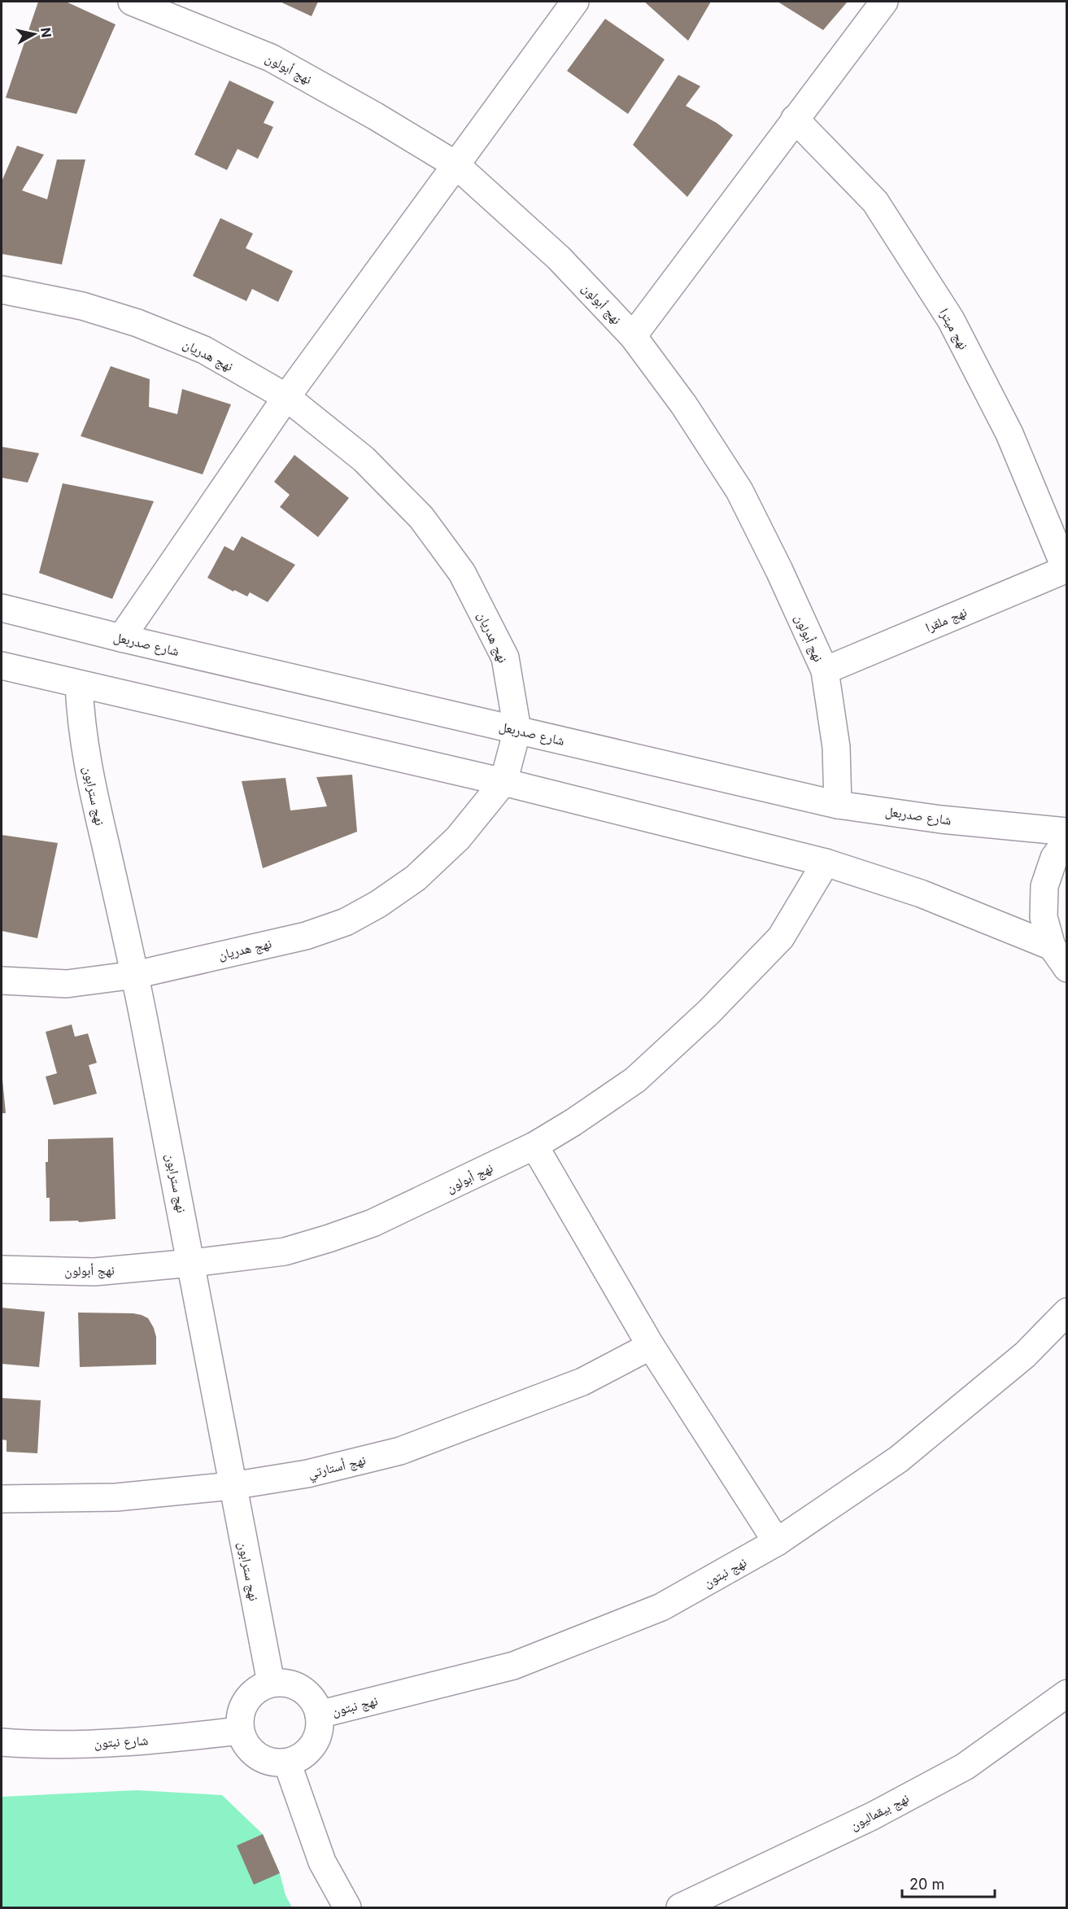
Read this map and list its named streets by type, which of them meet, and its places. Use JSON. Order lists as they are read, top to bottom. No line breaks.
{"streets":{"street":["نهج أبولون","نهج ميترا","نهج هدريان","نهج ملقرا","شارع صدربعل","نهج سترابون","نهج أستارتي","نهج نبتون","شارع نبتون","نهج بيقماليون"]},"crossings":[["نهج أبولون","نهج ملقرا"],["نهج أبولون","شارع صدربعل"],["نهج أبولون","نهج سترابون"],["نهج ميترا","نهج ملقرا"],["نهج هدريان","شارع صدربعل"],["نهج هدريان","نهج سترابون"],["نهج سترابون","نهج أستارتي"],["نهج سترابون","نهج نبتون"],["نهج سترابون","شارع نبتون"],["نهج نبتون","شارع نبتون"]],"scale_bar":"20 m","north":"right"}
